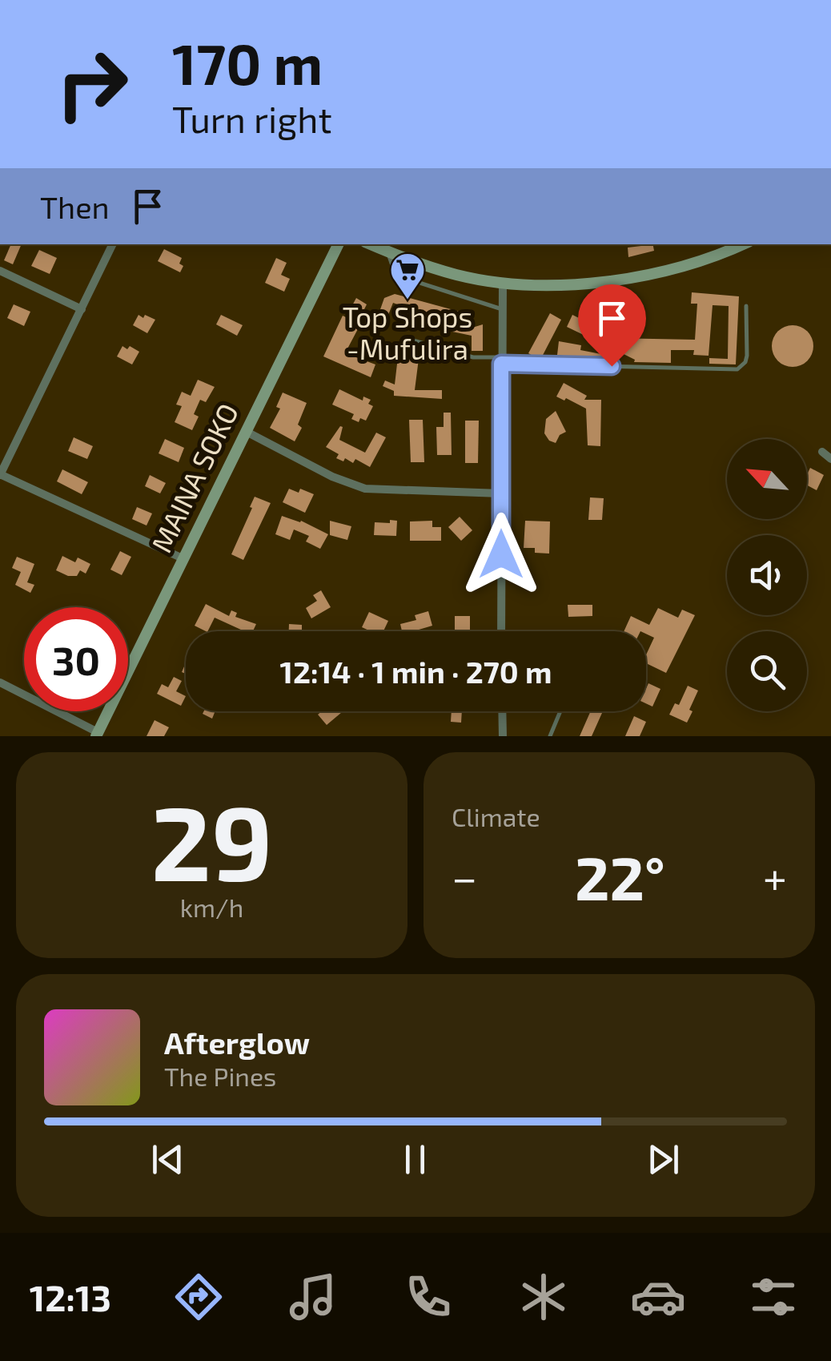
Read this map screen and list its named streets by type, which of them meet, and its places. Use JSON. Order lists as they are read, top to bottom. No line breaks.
{"streets":{"street":["MAINA SOKO"]},"places":{"supermarket":["Top Shops -Mufulira"]},"north":"top left","page":{"turn":["170 m","Turn right"],"then":"Then","limit":"30","trip":"12:14 · 1 min · 270 m","tile":[["29","km/h"],"Climate"],"heat":["−","22°","+"],"song":["Afterglow","The Pines"],"tabs":"12:13"}}
